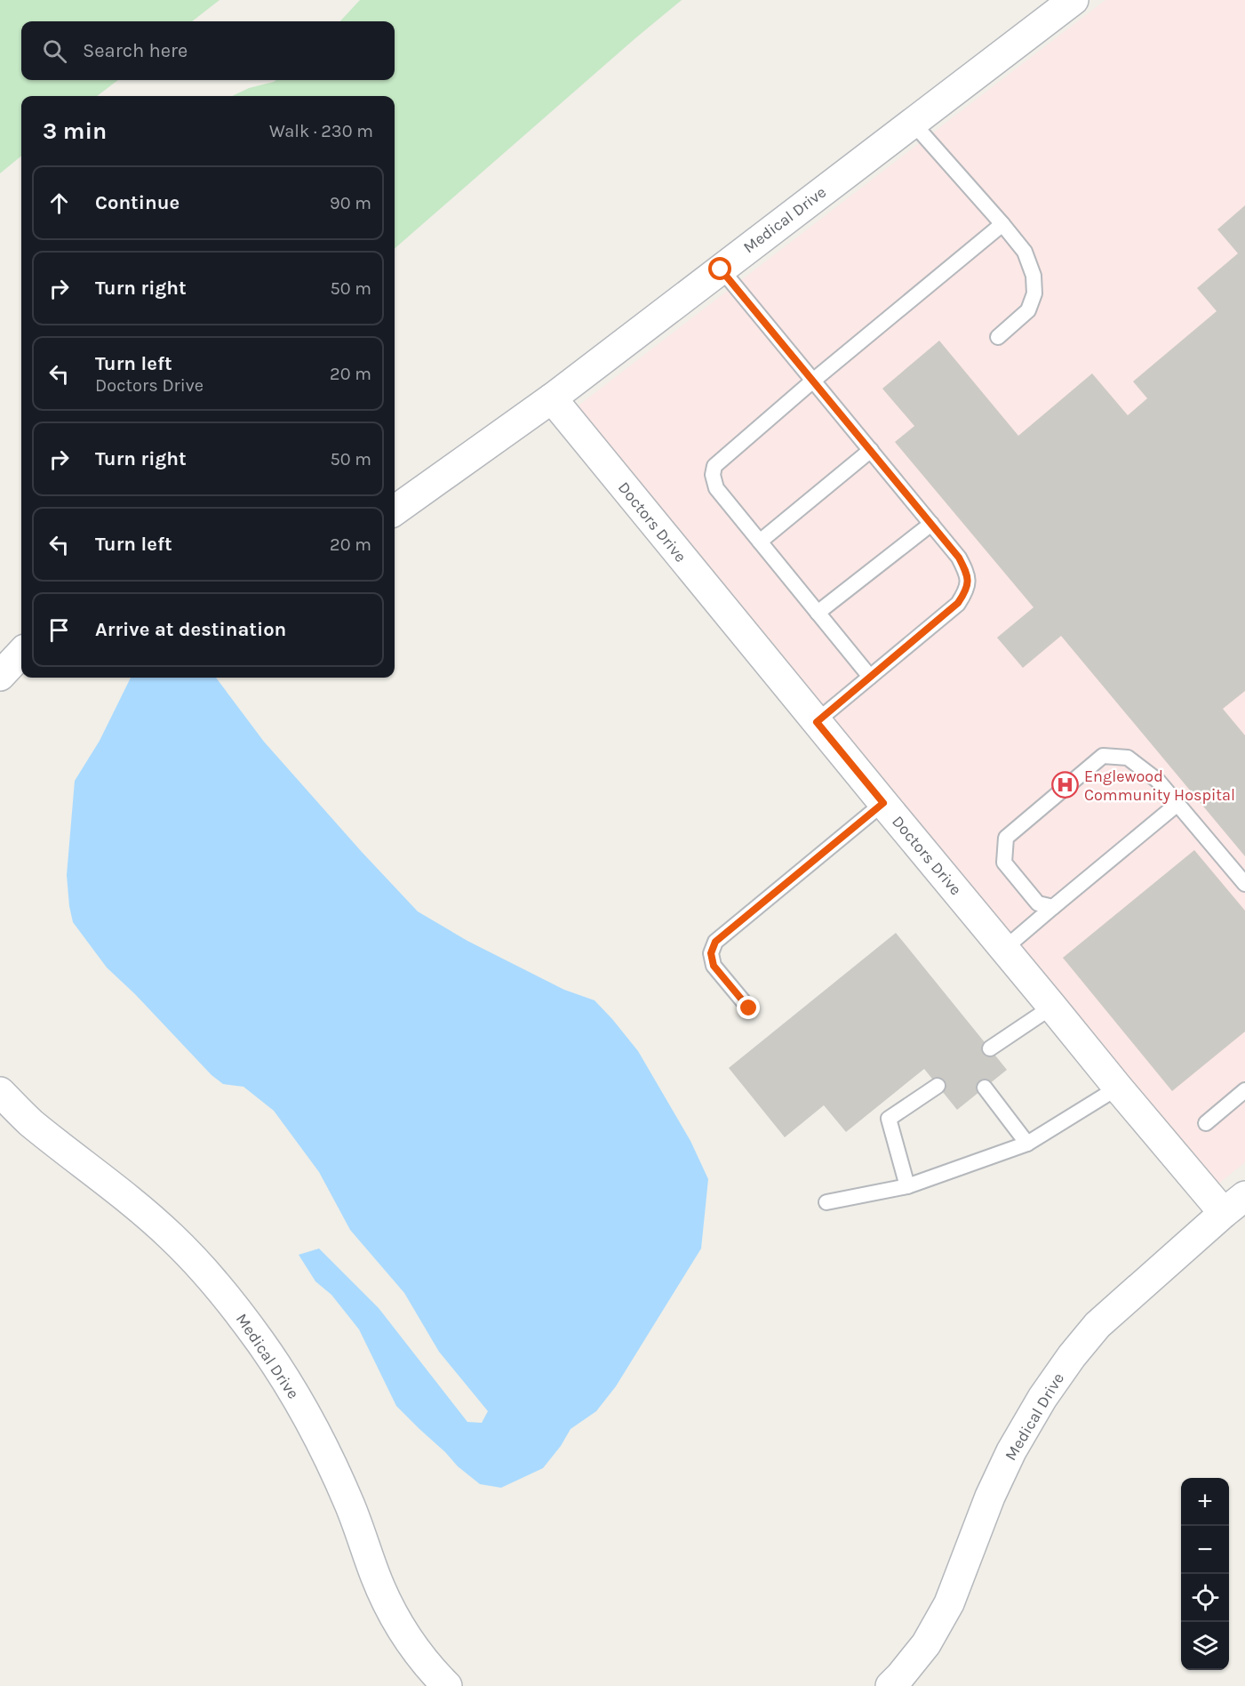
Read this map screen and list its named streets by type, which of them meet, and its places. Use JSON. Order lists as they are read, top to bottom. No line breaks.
{"streets":{"street":["Medical Drive","Doctors Drive"]},"crossings":[["Medical Drive","Doctors Drive"]],"places":{"hospital":["Englewood Community Hospital"]},"page":{"search":"Search here","heading":["3 min","Walk · 230 m"],"list":[["Continue","90 m"],["Turn right","50 m"],["Turn left","Doctors Drive","20 m"],["Turn right","50 m"],["Turn left","20 m"],"Arrive at destination"],"map_buttons":["+","−"]}}
